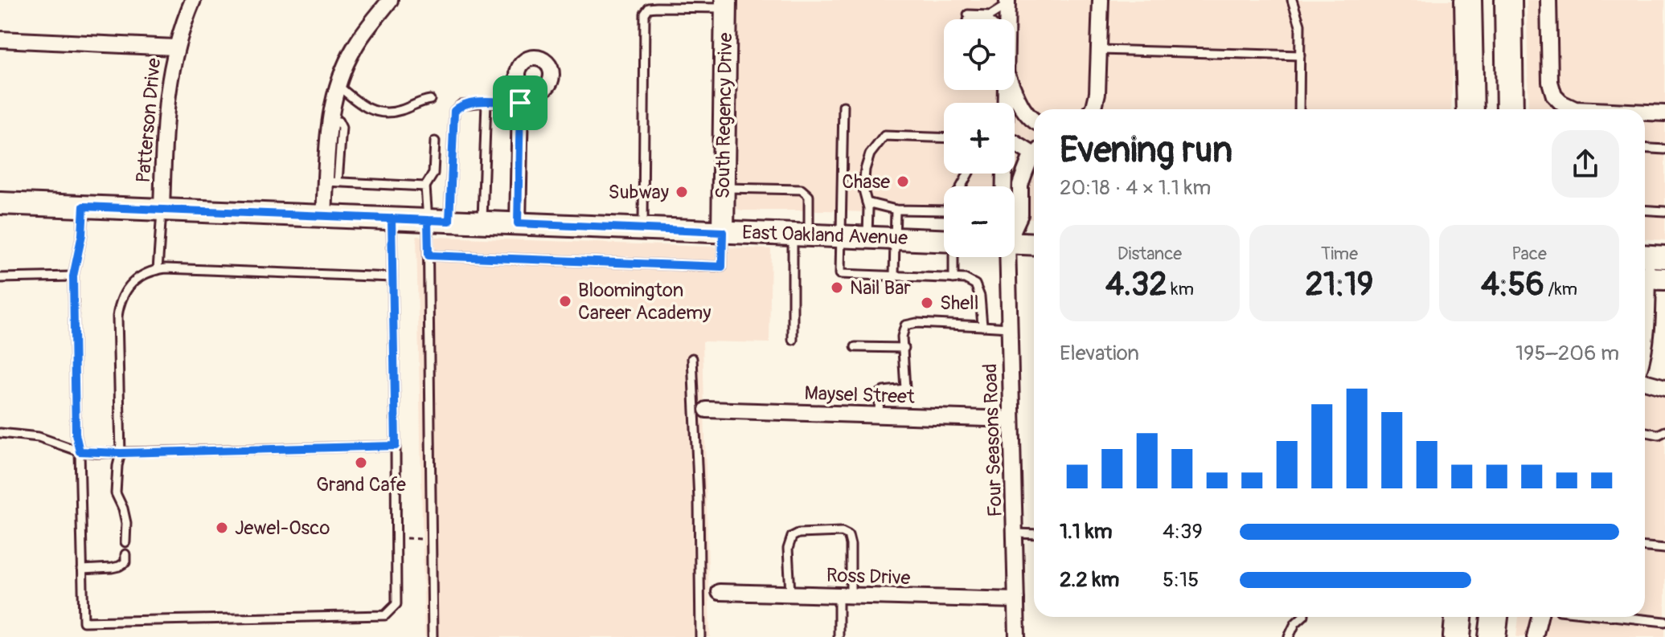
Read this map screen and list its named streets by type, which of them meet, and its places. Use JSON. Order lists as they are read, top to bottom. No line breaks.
{"streets":{"main road":["South Regency Drive","East Oakland Avenue"],"street":["Patterson Drive","Maysel Street","Four Seasons Road","Ross Drive"]},"crossings":[["South Regency Drive","East Oakland Avenue"],["Patterson Drive","East Oakland Avenue"],["Maysel Street","Four Seasons Road"],["Four Seasons Road","Ross Drive"]],"places":["Chase","Subway","Nail Bar","Bloomington Career Academy","Shell","Grand Cafe","Jewel-Osco"],"page":{"map_buttons":["+","−"],"heading":["Evening run","20:18 · 4 × 1.1 km"],"stats":[["Distance","4.32 km"],["Time","21:19"],["Pace","4:56 /km"]],"chart":["Elevation","195–206 m"],"list":[{"name":"1.1 km","note":"4:39"},{"name":"2.2 km","note":"5:15"}]}}
